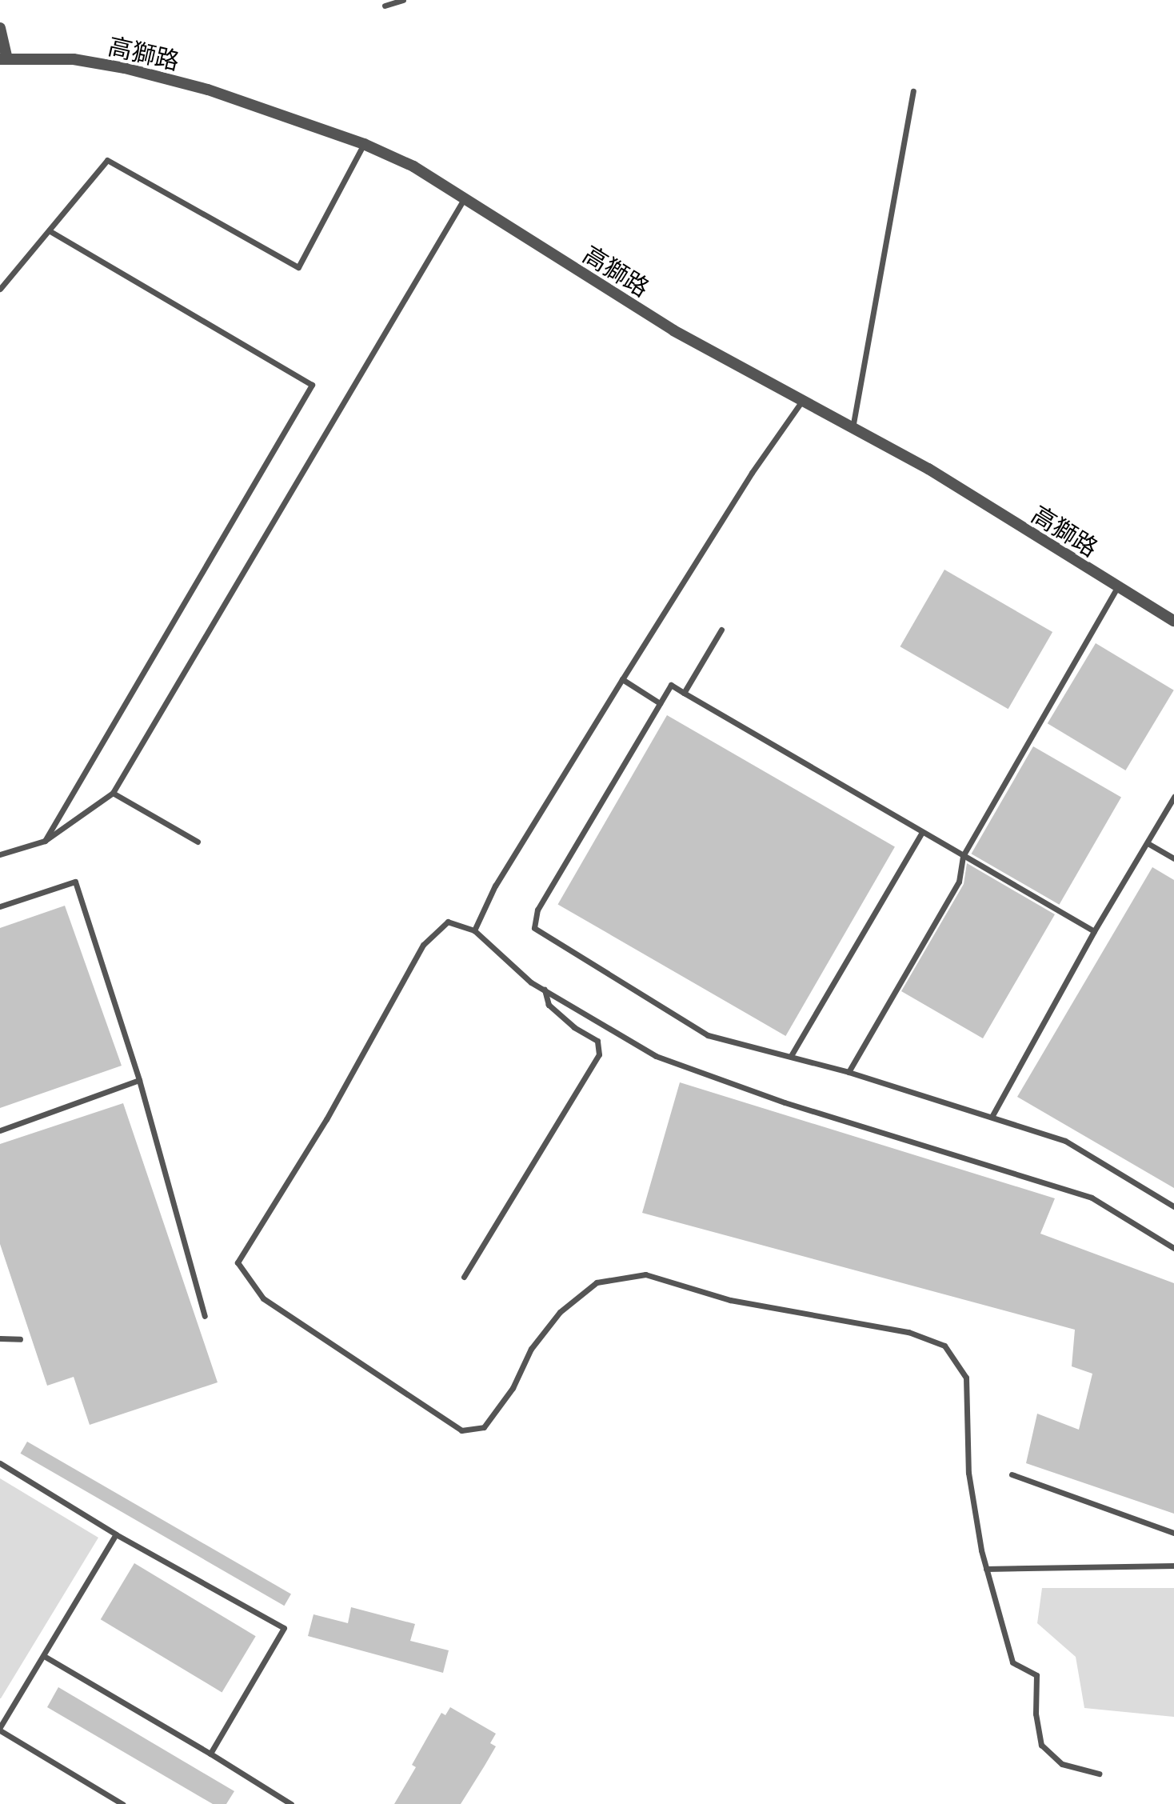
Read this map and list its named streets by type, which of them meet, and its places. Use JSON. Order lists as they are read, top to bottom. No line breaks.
{"streets":{"street":["高獅路"]}}
